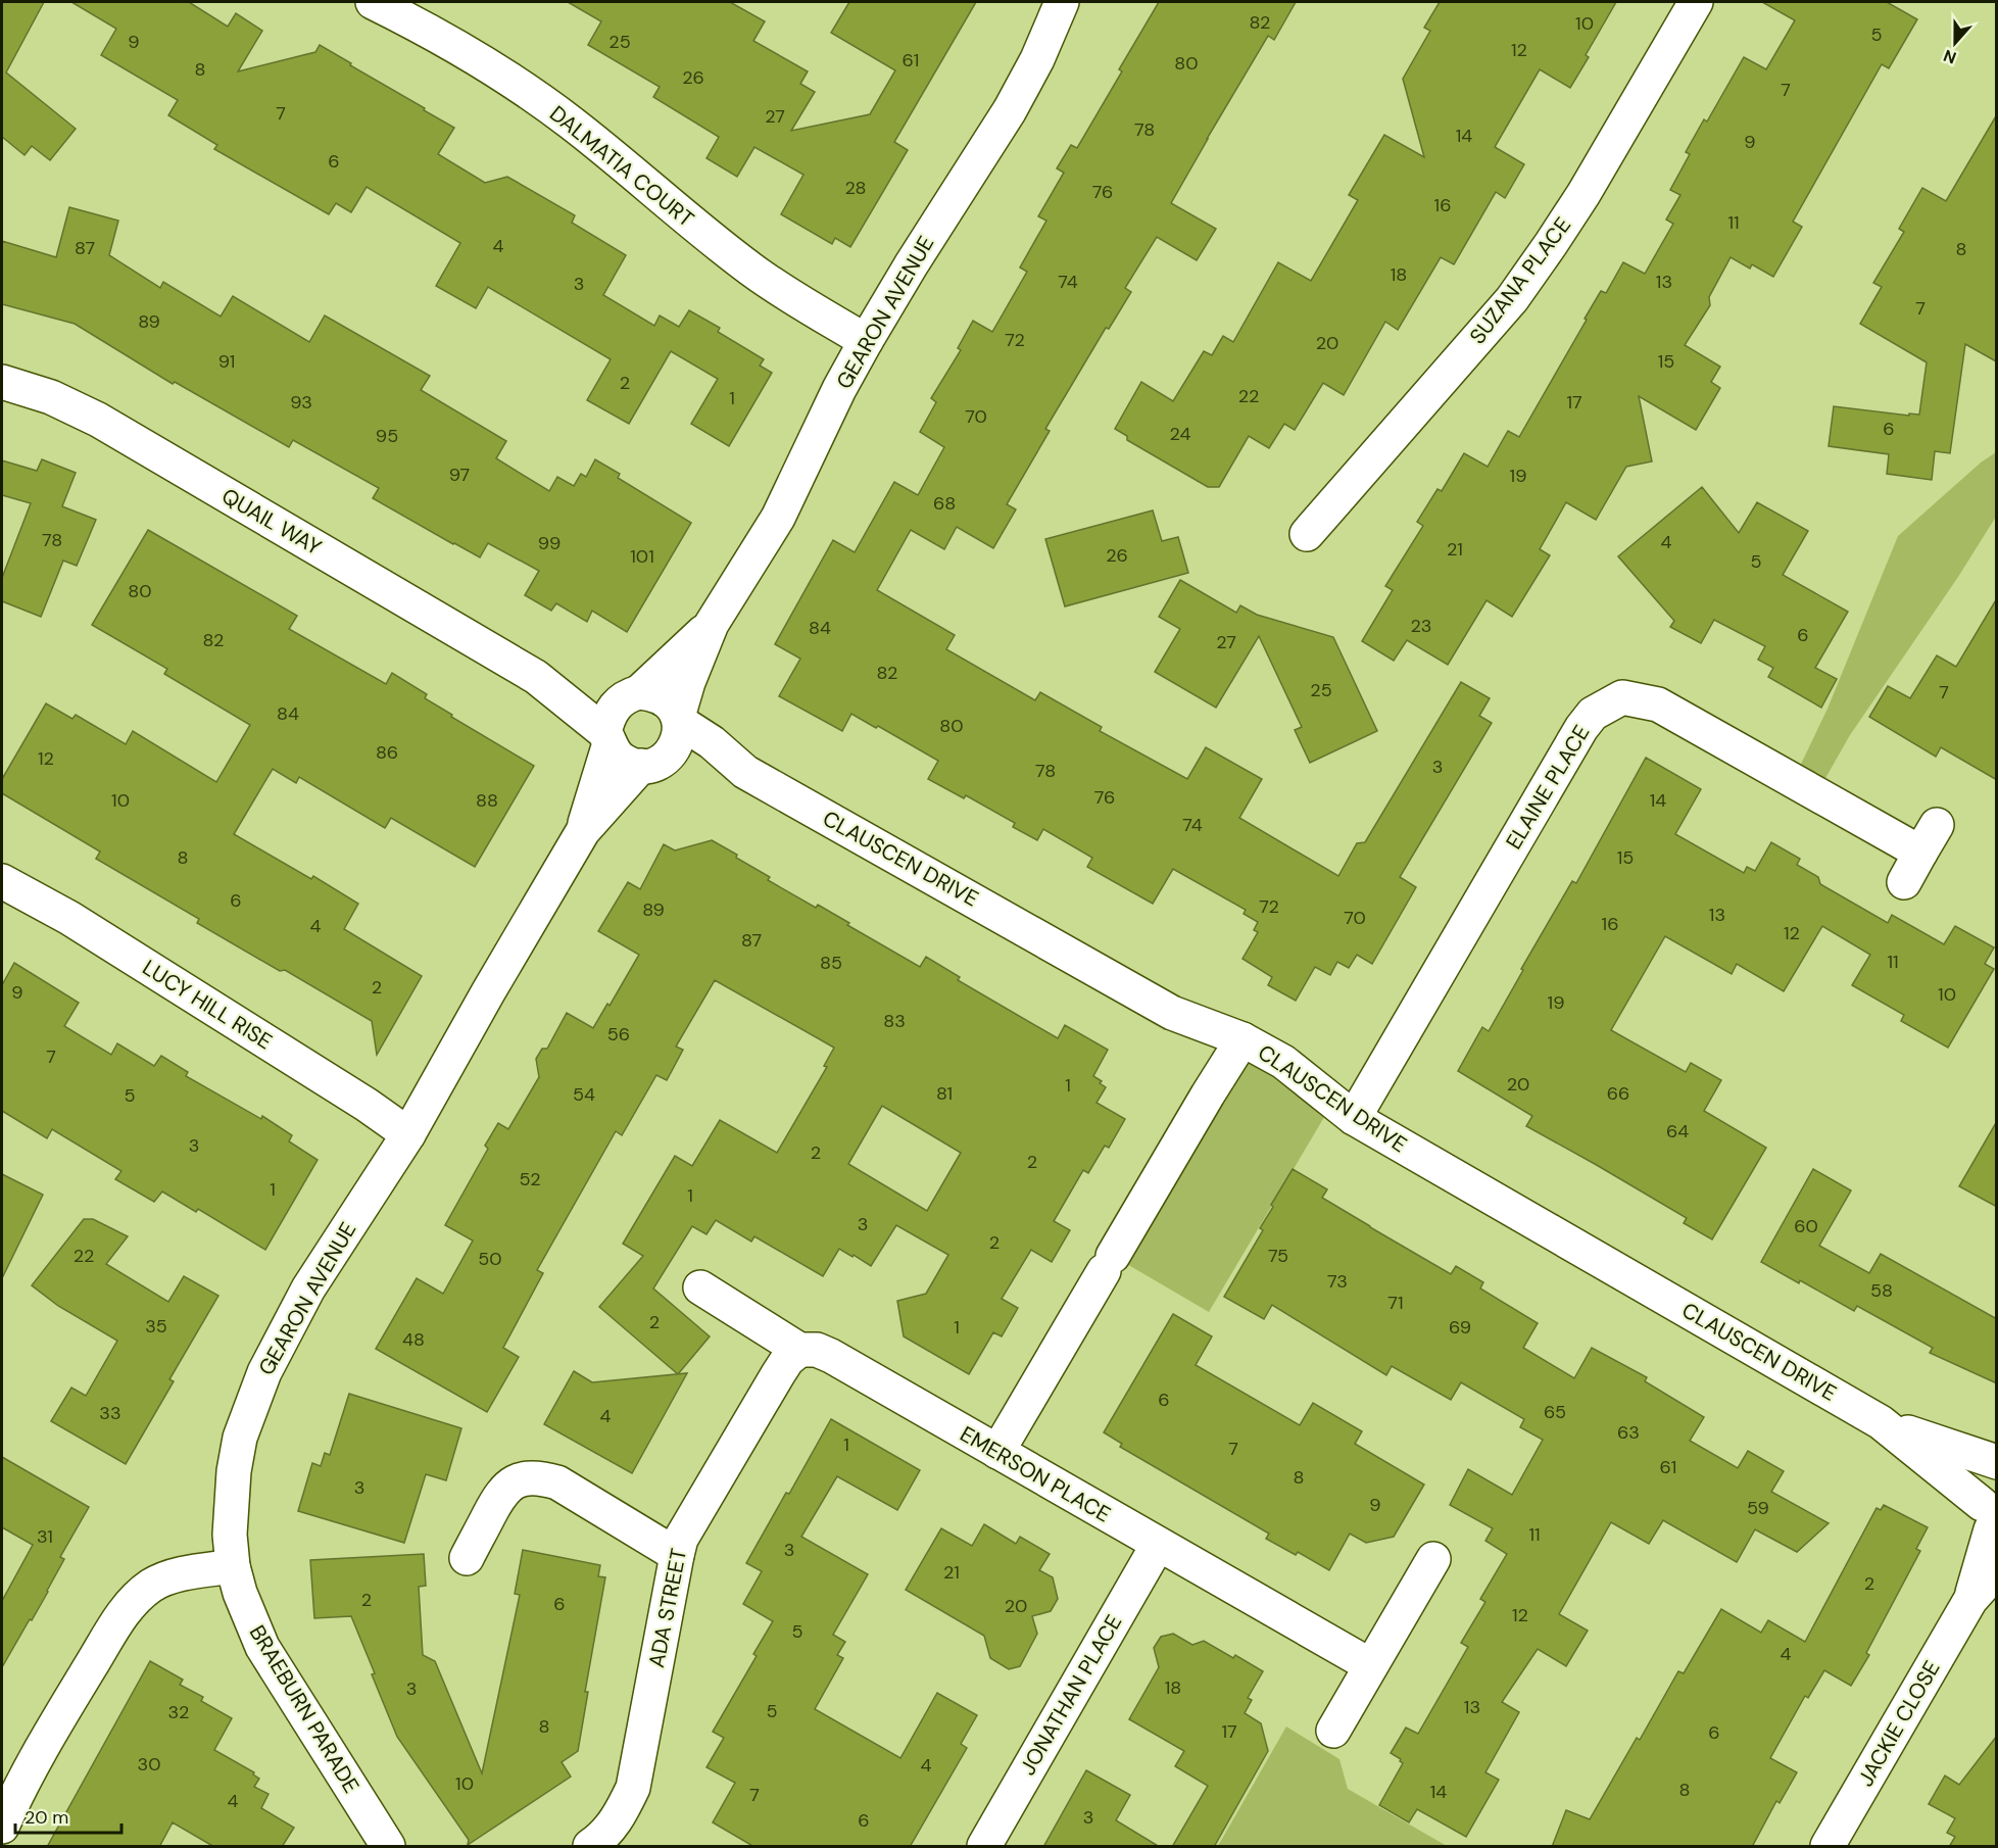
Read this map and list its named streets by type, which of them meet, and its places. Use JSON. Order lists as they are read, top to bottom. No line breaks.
{"streets":{"street":["DALMATIA COURT","SUZANA PLACE","GEARON AVENUE","QUAIL WAY","ELAINE PLACE","CLAUSCEN DRIVE","LUCY HILL RISE","EMERSON PLACE","ADA STREET","JONATHAN PLACE","BRAEBURN PARADE","JACKIE CLOSE"]},"crossings":[["DALMATIA COURT","GEARON AVENUE"],["GEARON AVENUE","QUAIL WAY"],["GEARON AVENUE","CLAUSCEN DRIVE"],["GEARON AVENUE","LUCY HILL RISE"],["GEARON AVENUE","BRAEBURN PARADE"],["QUAIL WAY","CLAUSCEN DRIVE"],["ELAINE PLACE","CLAUSCEN DRIVE"],["EMERSON PLACE","ADA STREET"],["EMERSON PLACE","JONATHAN PLACE"]],"house_numbers":["82","10","5","9","25","12","61","80","8","26","7","7","27","78","14","9","6","28","76","16","11","4","87","8","18","74","13","3","7","89","72","20","91","15","2","22","1","93","17","70","6","24","95","97","19","68","78","4","99","21","26","101","5","80","23","84","6","82","27","82","25","7","84","80","86","12","3","78","76","10","88","14","74","8","15","6","72","89","13","70","16","4","12","87","11","85","2","9","10","19","83","56","7","20","1","81","66","54","5","64","3","2","2","52","1","1","3","60","2","22","75","50","73","58","71","2","35","1","69","48","6","65","33","4","63","1","7","61","8","3","9","59","11","31","3","21","2","2","6","20","12","5","4","18","3","13","5","32","8","17","6","30","4","10","8","14","7","4","3","6"],"scale_bar":"20 m","north":"bottom"}
